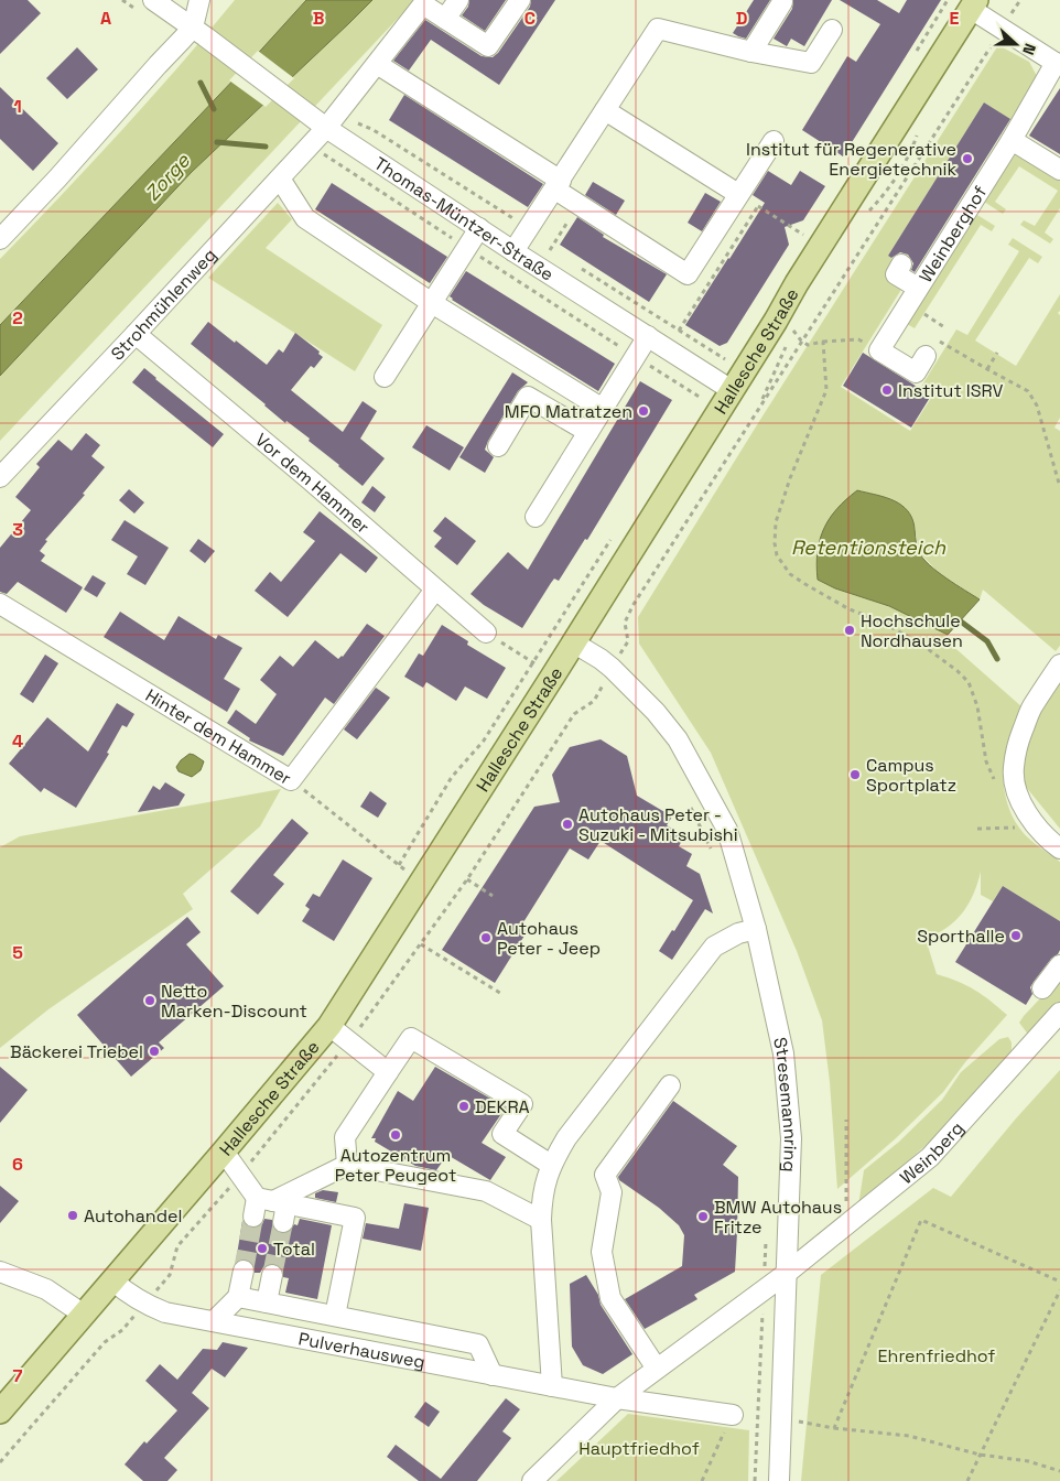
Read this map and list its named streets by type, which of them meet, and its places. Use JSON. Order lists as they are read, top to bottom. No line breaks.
{"streets":{"main road":["Hallesche Straße"],"street":["Thomas-Müntzer-Straße","Weinberghof","Strohmühlenweg","Vor dem Hammer","Hinter dem Hammer","Stresemannring","Weinberg","Pulverhausweg"]},"crossings":[["Thomas-Müntzer-Straße","Strohmühlenweg"],["Thomas-Müntzer-Straße","Hallesche Straße"],["Weinberghof","Hallesche Straße"],["Strohmühlenweg","Vor dem Hammer"],["Hallesche Straße","Stresemannring"],["Hallesche Straße","Pulverhausweg"],["Vor dem Hammer","Hinter dem Hammer"],["Stresemannring","Weinberg"],["Weinberg","Pulverhausweg"]],"water":["Zorge","Retentionsteich"],"parks":["Ehrenfriedhof","Hauptfriedhof"],"places":["Institut für Regenerative Energietechnik","Institut ISRV","MFO Matratzen","Hochschule Nordhausen","Campus Sportplatz","Autohaus Peter - Suzuki - Mitsubishi","Sporthalle","Autohaus Peter - Jeep","Netto Marken-Discount","Bäckerei Triebel","DEKRA","Autozentrum Peter Peugeot","Autohandel","BMW Autohaus Fritze","Total"],"north":"right","grid":{"columns":["A","B","C","D","E"],"rows":["1","2","3","4","5","6","7"]}}
